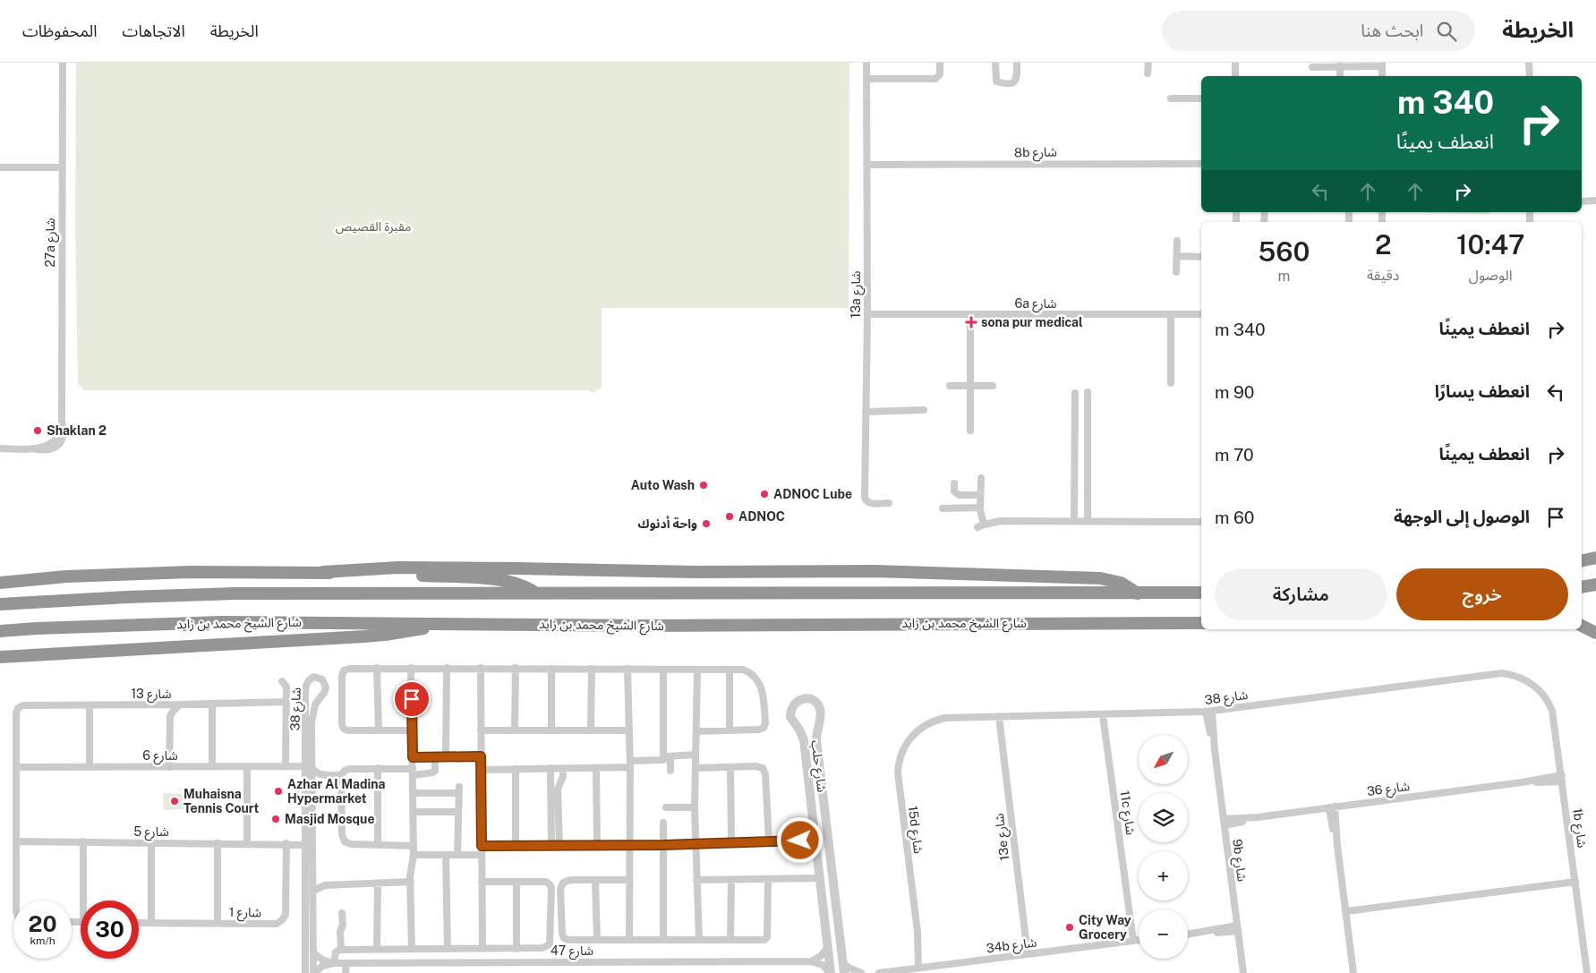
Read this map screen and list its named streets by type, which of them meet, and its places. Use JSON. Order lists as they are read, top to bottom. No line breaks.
{"streets":{"highway":["شارع الشيخ محمد بن زايد"],"street":["8b شارع","27a شارع","13a شارع","6a شارع","شارع 13","شارع 38","شارع 6","شارع حلب","شارع 36","11c شارع","1b شارع","15d شارع","شارع 5","13e شارع","9b شارع","شارع 1","34b شارع","شارع 47"]},"crossings":[["8b شارع","13a شارع"],["13a شارع","6a شارع"],["شارع 13","شارع 6"],["شارع 38","شارع 6"],["شارع 38","11c شارع"],["شارع 38","1b شارع"],["شارع 38","15d شارع"],["شارع 38","شارع 5"],["شارع 38","13e شارع"],["شارع 38","9b شارع"],["شارع 38","شارع 47"],["شارع 36","1b شارع"],["شارع 36","9b شارع"],["11c شارع","34b شارع"],["15d شارع","34b شارع"],["شارع 5","شارع 1"],["13e شارع","34b شارع"]],"parks":["مقبرة القصيص"],"places":{"health":["sona pur medical"],"other":["Shaklan 2","Auto Wash","ADNOC Lube","ADNOC","واحة أدنوك","Azhar Al Madina Hypermarket","Muhaisna Tennis Court","Masjid Mosque","City Way Grocery"]},"north":"bottom left","page":{"header":"الخريطة","search":"ابحث هنا","nav":["الخريطة","الاتجاهات","المحفوظات"],"turn":["340 m","انعطف يمينًا"],"eta":["10:47","الوصول","2","دقيقة","560","m"],"list":[{"name":"انعطف يمينًا","value":"340 m"},{"name":"انعطف يسارًا","value":"90 m"},{"name":"انعطف يمينًا","value":"70 m"},{"name":"الوصول إلى الوجهة","value":"60 m"}],"buttons":["خروج","مشاركة"],"map_buttons":["+","−"],"speed":"20 km/h","limit":"30"}}
